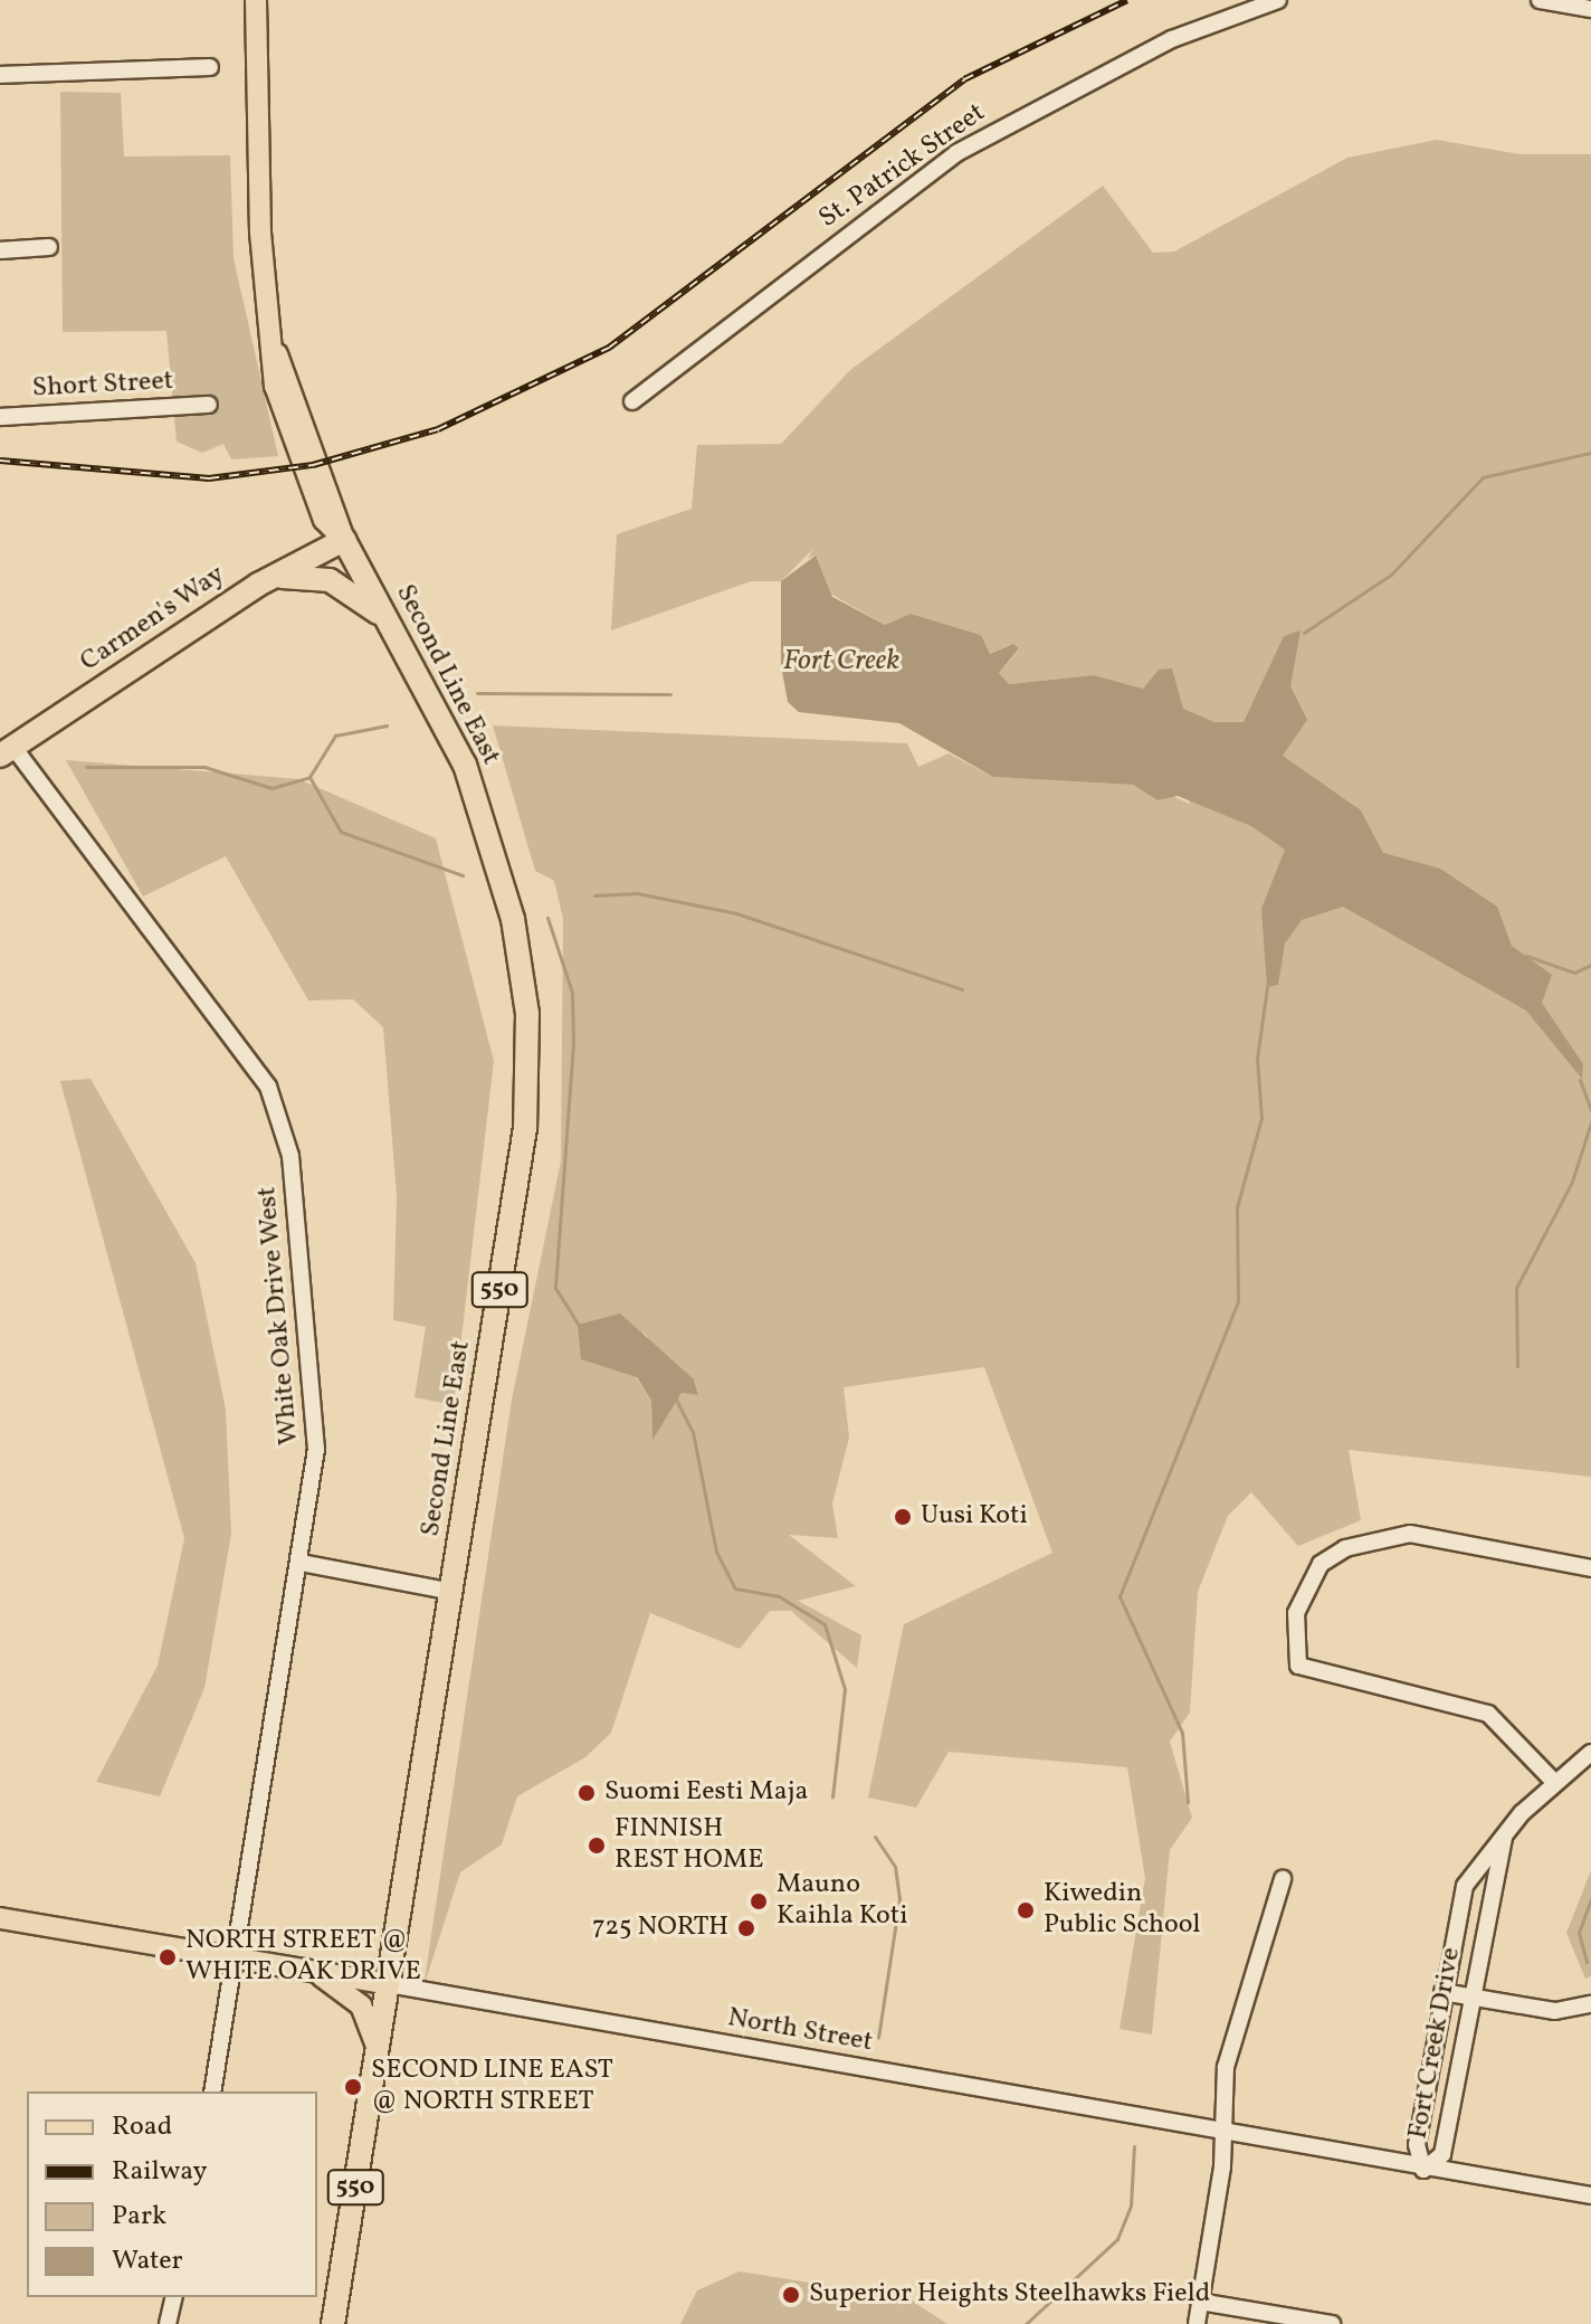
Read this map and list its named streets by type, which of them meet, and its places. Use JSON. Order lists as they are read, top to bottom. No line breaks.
{"streets":{"highway":["Carmen's Way","Second Line East","550"],"main road":["North Street"],"street":["St. Patrick Street","Short Street","White Oak Drive West","Fort Creek Drive"]},"crossings":[["Carmen's Way","Second Line East"],["Carmen's Way","White Oak Drive West"],["Second Line East","North Street"],["White Oak Drive West","North Street"],["North Street","Fort Creek Drive"]],"water":["Fort Creek"],"places":["Uusi Koti","Suomi Eesti Maja","FINNISH REST HOME","Mauno Kaihla Koti","Kiwedin Public School","725 NORTH","NORTH STREET @ WHITE OAK DRIVE","SECOND LINE EAST @ NORTH STREET","Superior Heights Steelhawks Field"],"legend":["Road","Railway","Park","Water"]}
